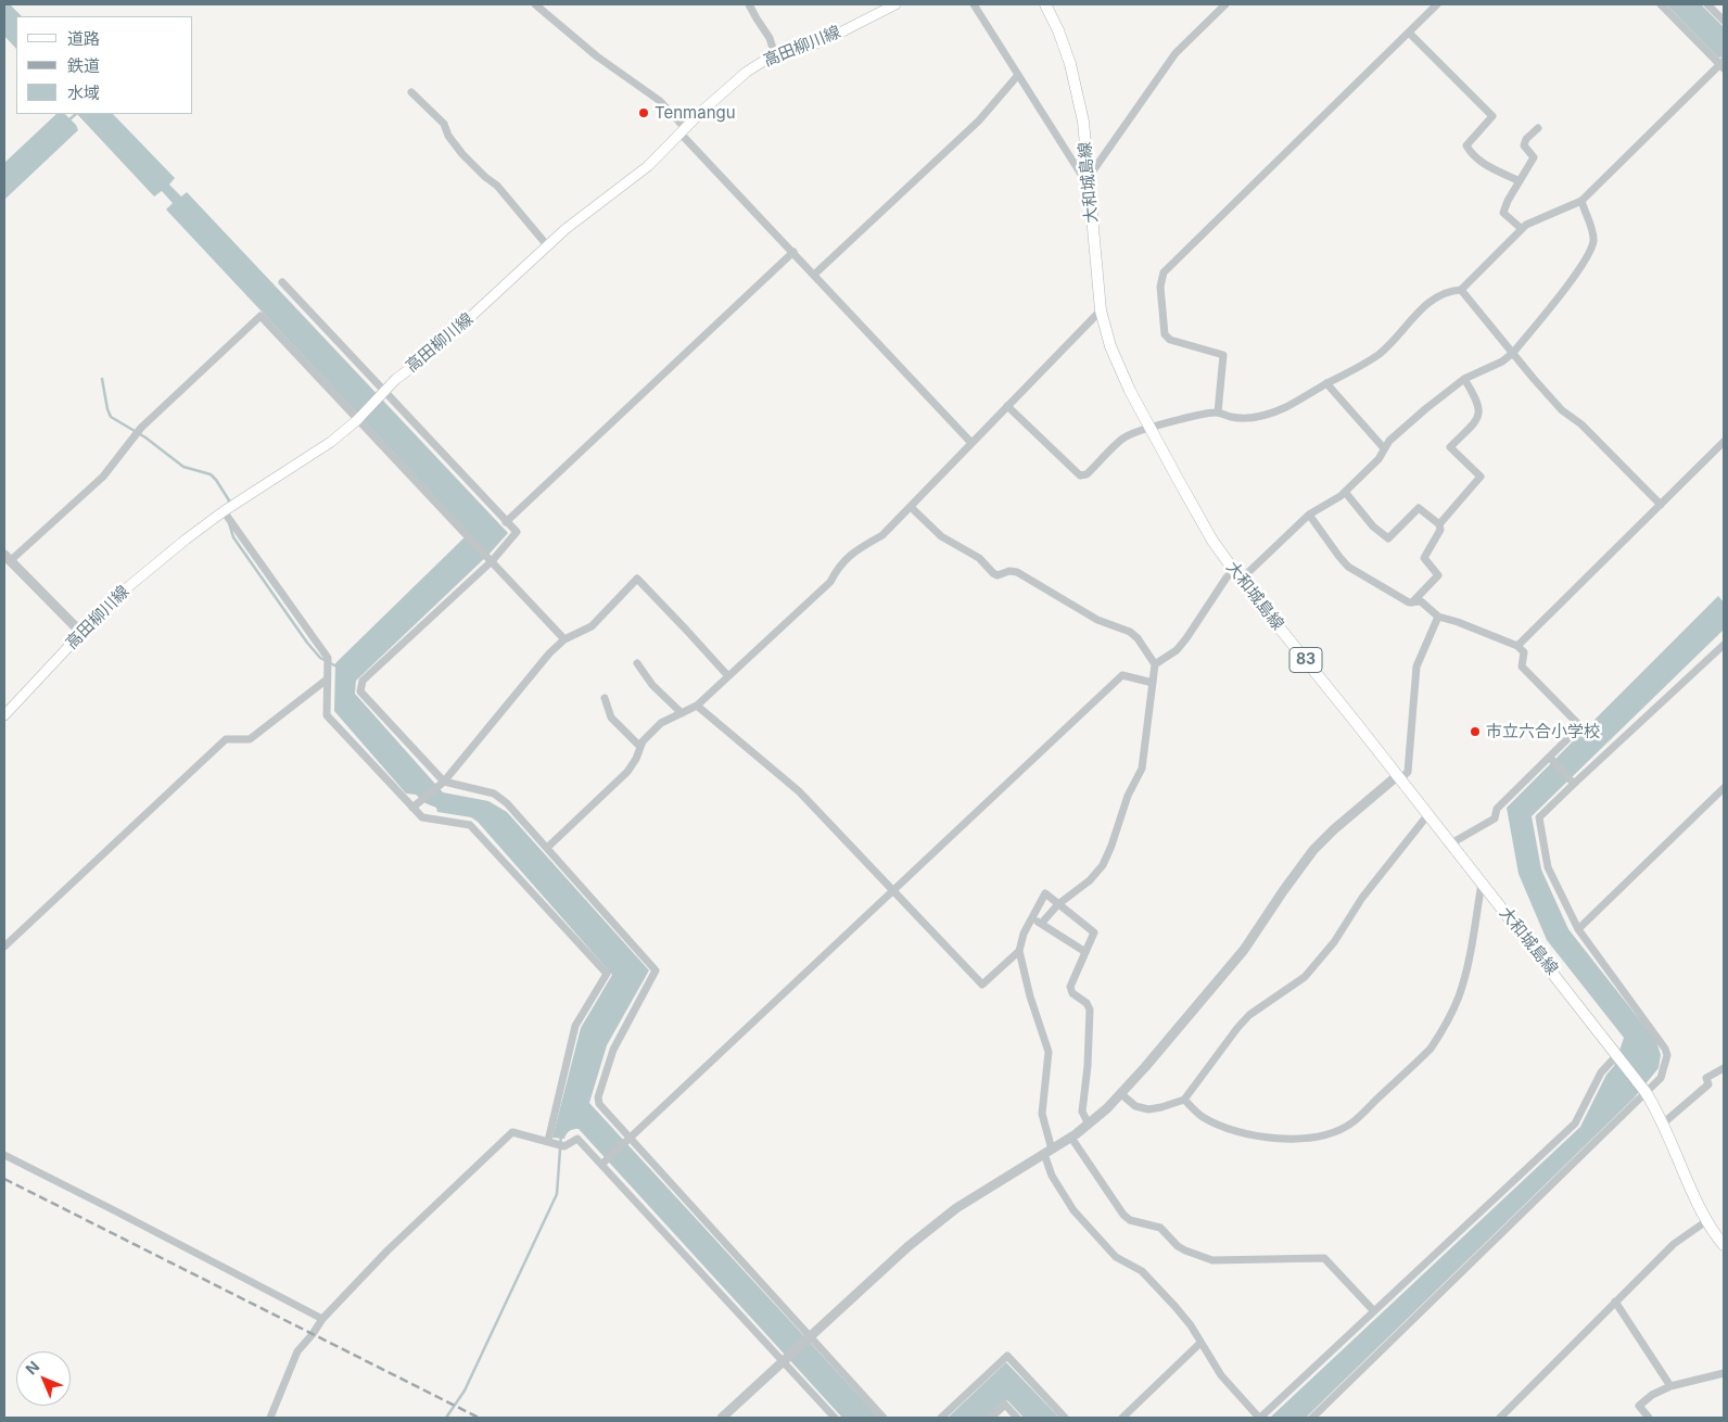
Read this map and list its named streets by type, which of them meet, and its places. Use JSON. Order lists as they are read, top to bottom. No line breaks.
{"streets":{"main road":["高田柳川線","大和城島線","83"]},"places":["Tenmangu","市立六合小学校"],"legend":["道路","鉄道","水域"],"north":"top left"}
